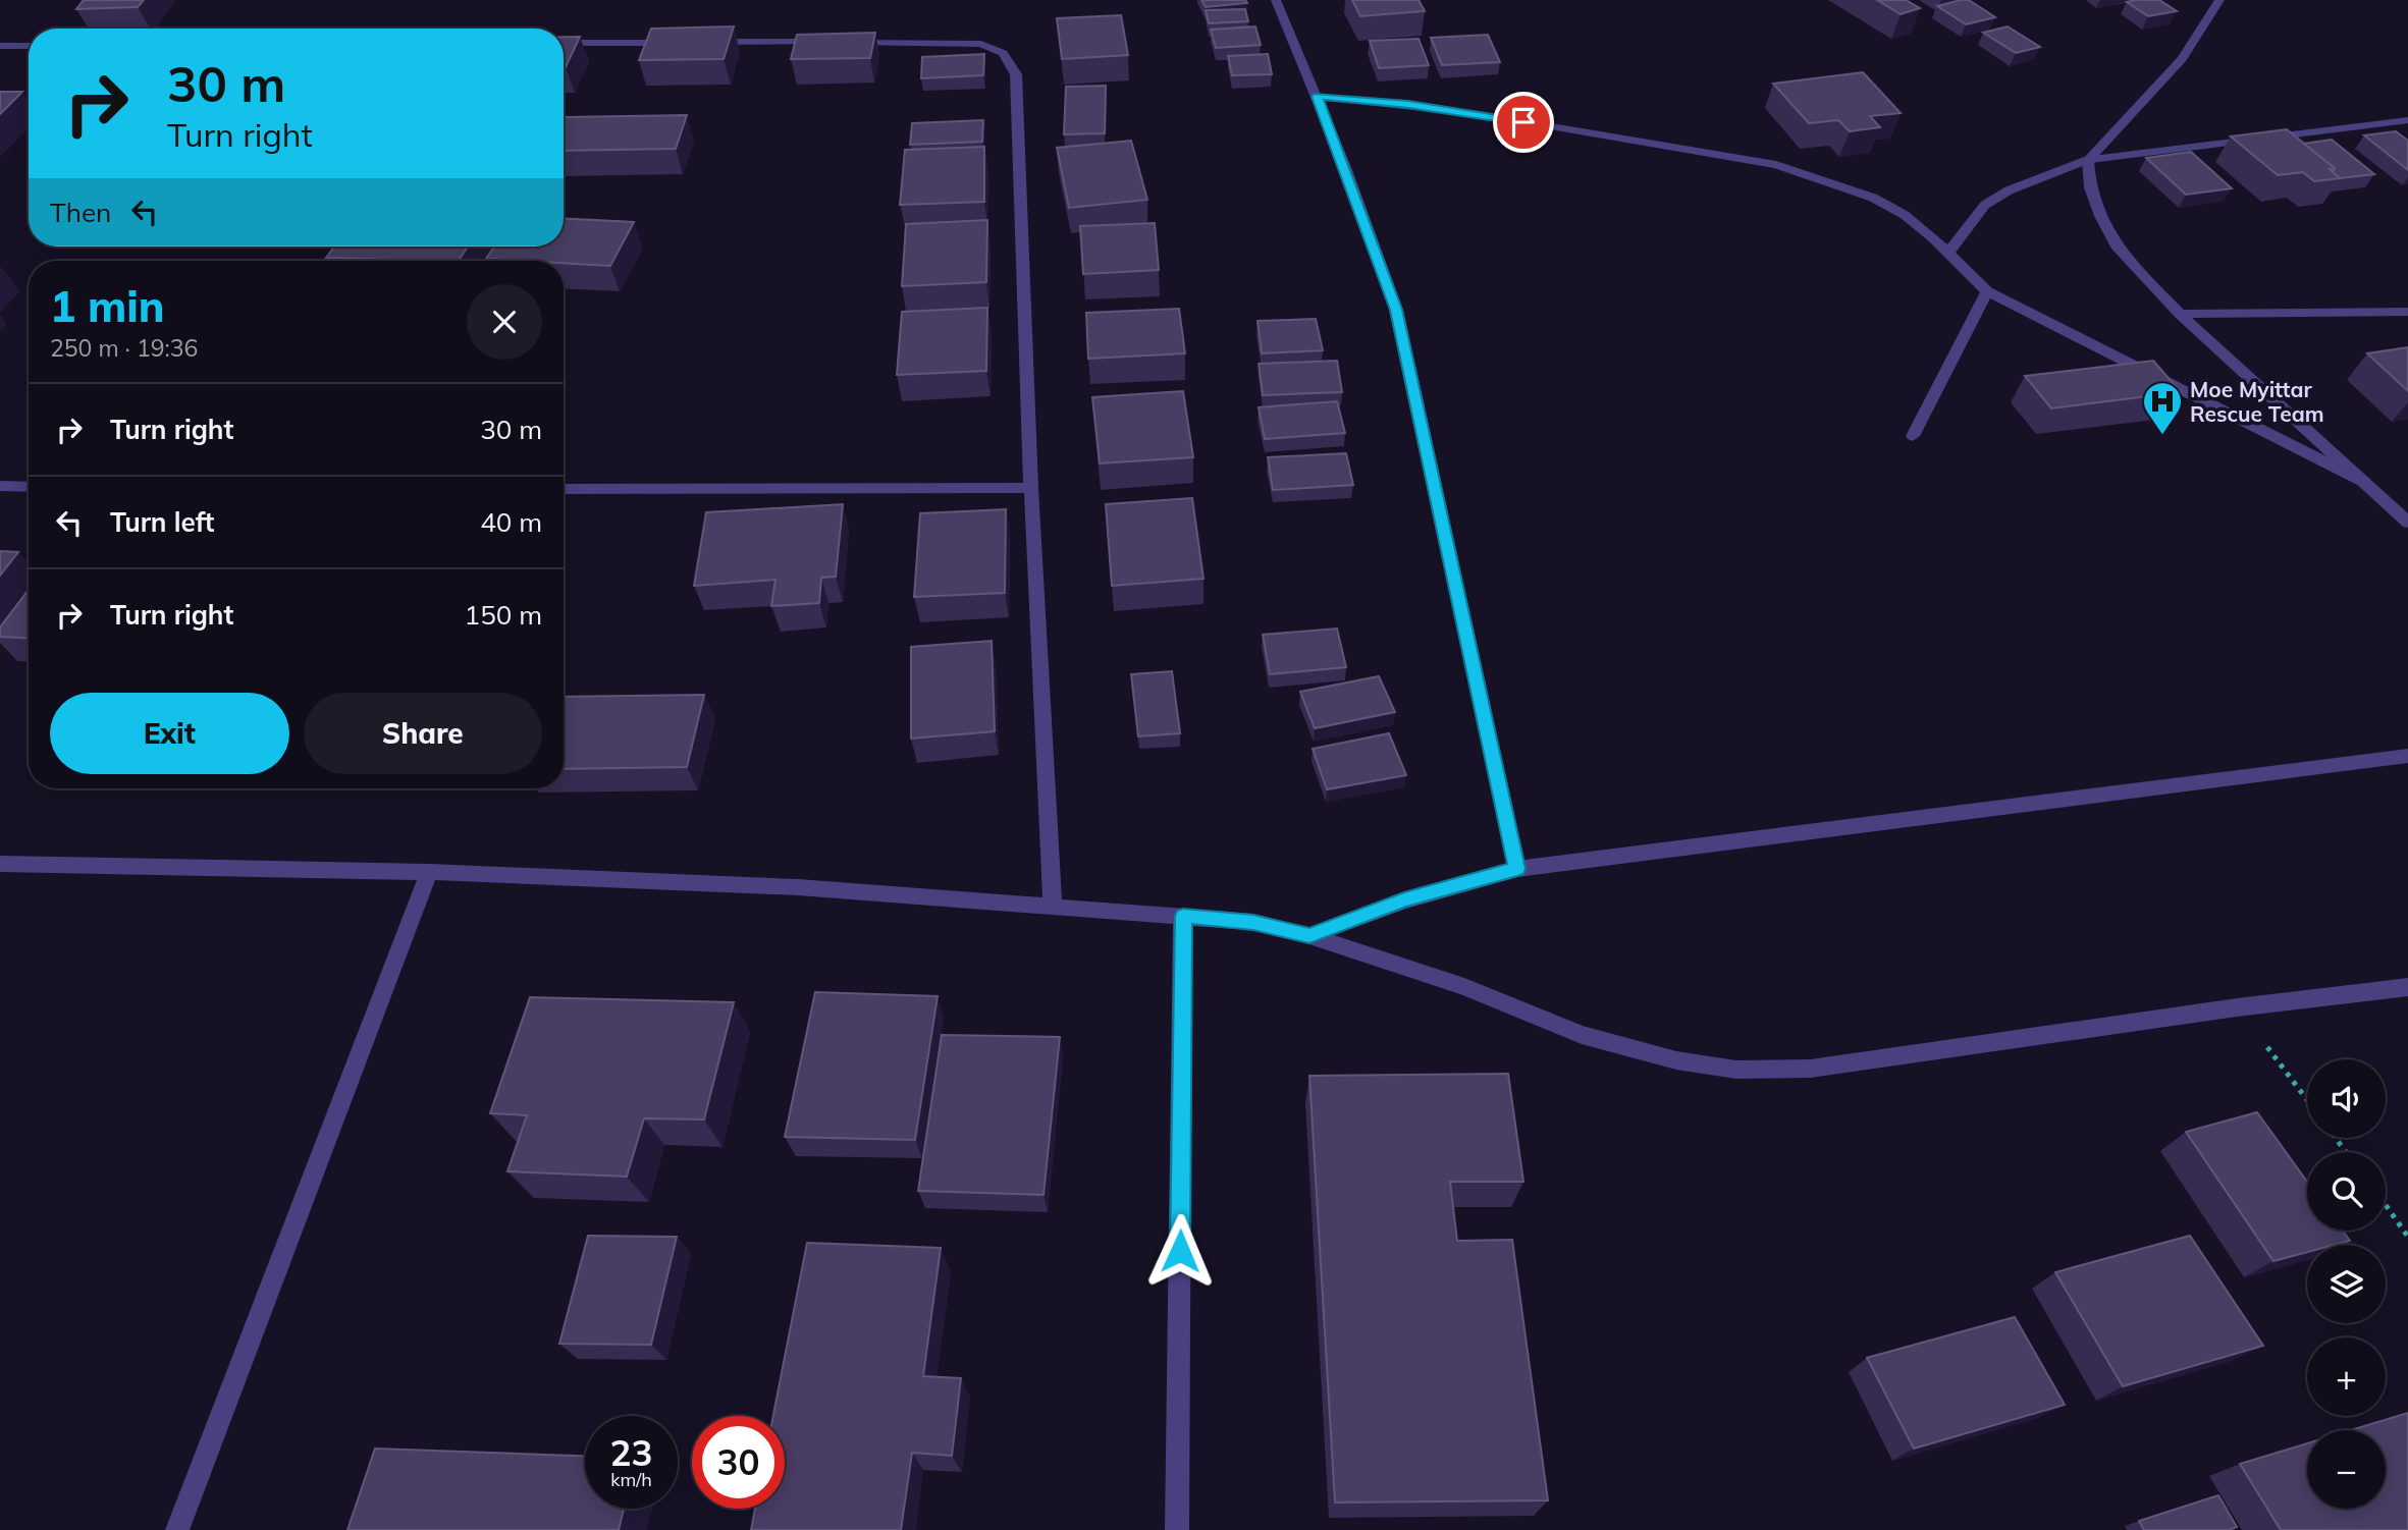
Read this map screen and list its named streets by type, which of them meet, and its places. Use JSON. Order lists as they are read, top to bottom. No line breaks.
{"places":{"hospital":["Moe Myittar Rescue Team"]},"page":{"turn":["30 m","Turn right"],"then":"Then","heading":["1 min","250 m · 19:36"],"list":[{"name":"Turn right","value":"30 m"},{"name":"Turn left","value":"40 m"},{"name":"Turn right","value":"150 m"}],"buttons":["Exit","Share"],"map_buttons":["+","−"],"speed":"23 km/h","limit":"30"}}
